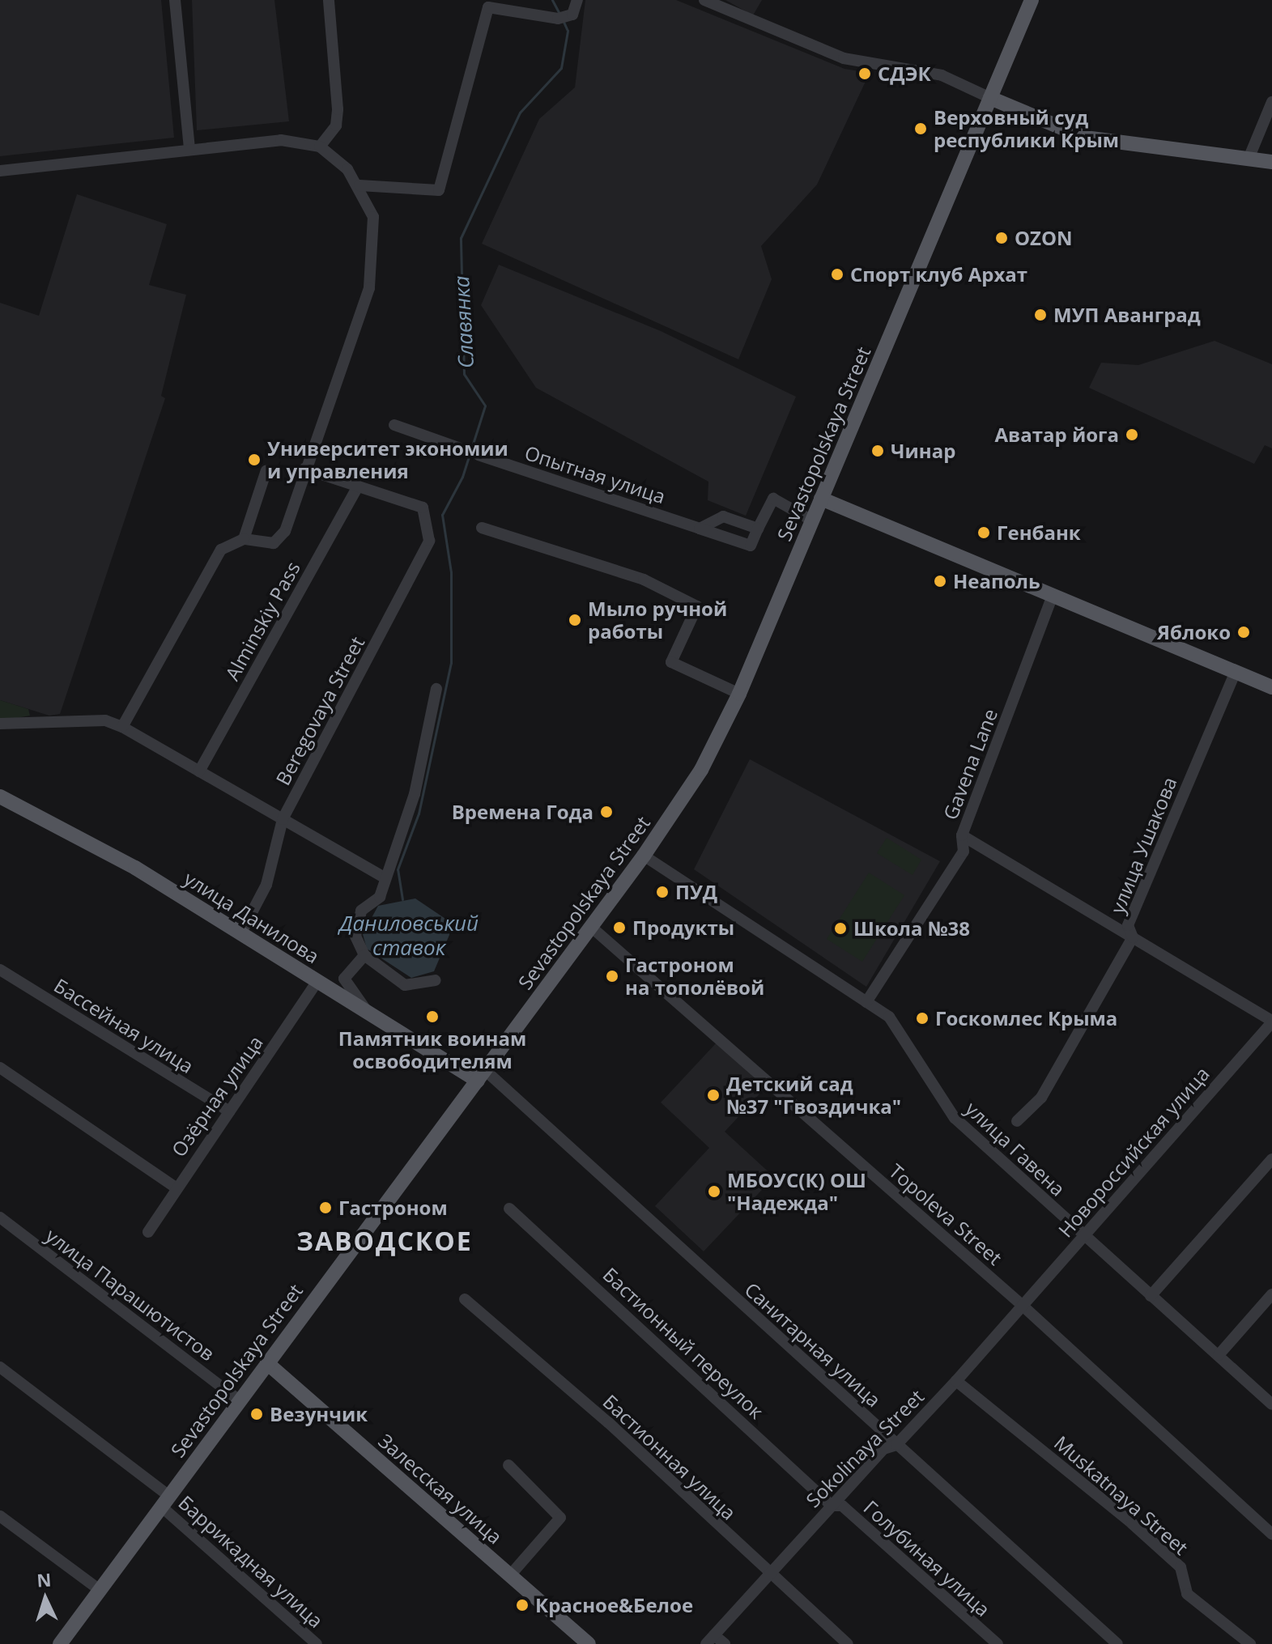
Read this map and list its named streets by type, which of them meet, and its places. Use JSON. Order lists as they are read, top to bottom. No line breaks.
{"streets":{"main road":["Sevastopolskaya Street","улица Данилова","Залесская улица"],"street":["Опытная улица","Alminskiy Pass","Beregovaya Street","Gavena Lane","улица Ушакова","Бассейная улица","Озёрная улица","улица Гавена","Новороссийская улица","Topoleva Street","улица Парашютистов","Бастионный переулок","Санитарная улица","Sokolinaya Street","Бастионная улица","Muskatnaya Street","Голубиная улица","Баррикадная улица"]},"crossings":[["Sevastopolskaya Street","улица Данилова"],["Sevastopolskaya Street","улица Гавена"],["Sevastopolskaya Street","Topoleva Street"],["Sevastopolskaya Street","улица Парашютистов"],["Sevastopolskaya Street","Санитарная улица"],["Sevastopolskaya Street","Залесская улица"],["Sevastopolskaya Street","Баррикадная улица"],["Alminskiy Pass","Beregovaya Street"],["Beregovaya Street","улица Данилова"],["Gavena Lane","улица Гавена"],["улица Данилова","Озёрная улица"],["улица Данилова","Санитарная улица"],["Бассейная улица","Озёрная улица"],["улица Гавена","Новороссийская улица"],["Новороссийская улица","Topoleva Street"],["Новороссийская улица","Sokolinaya Street"],["Topoleva Street","Sokolinaya Street"],["Бастионный переулок","Sokolinaya Street"],["Бастионный переулок","Голубиная улица"],["Санитарная улица","Sokolinaya Street"],["Sokolinaya Street","Бастионная улица"],["Sokolinaya Street","Muskatnaya Street"],["Sokolinaya Street","Голубиная улица"]],"districts":["ЗАВОДСКОЕ"],"water":["Славянка","Даниловський ставок"],"places":["СДЭК","Верховный суд республики Крым","OZON","Спорт клуб Архат","МУП Аванград","Аватар йога","Чинар","Университет экономии и управления","Генбанк","Неаполь","Мыло ручной работы","Яблоко","Времена Года","ПУД","Продукты","Школа №38","Гастроном на тополёвой","Памятник воинам освободителям","Госкомлес Крыма","Детский сад №37 \"Гвоздичка\"","МБОУС(К) ОШ \"Надежда\"","Гастроном","Везунчик","Красное&Белое"],"north":"top"}
